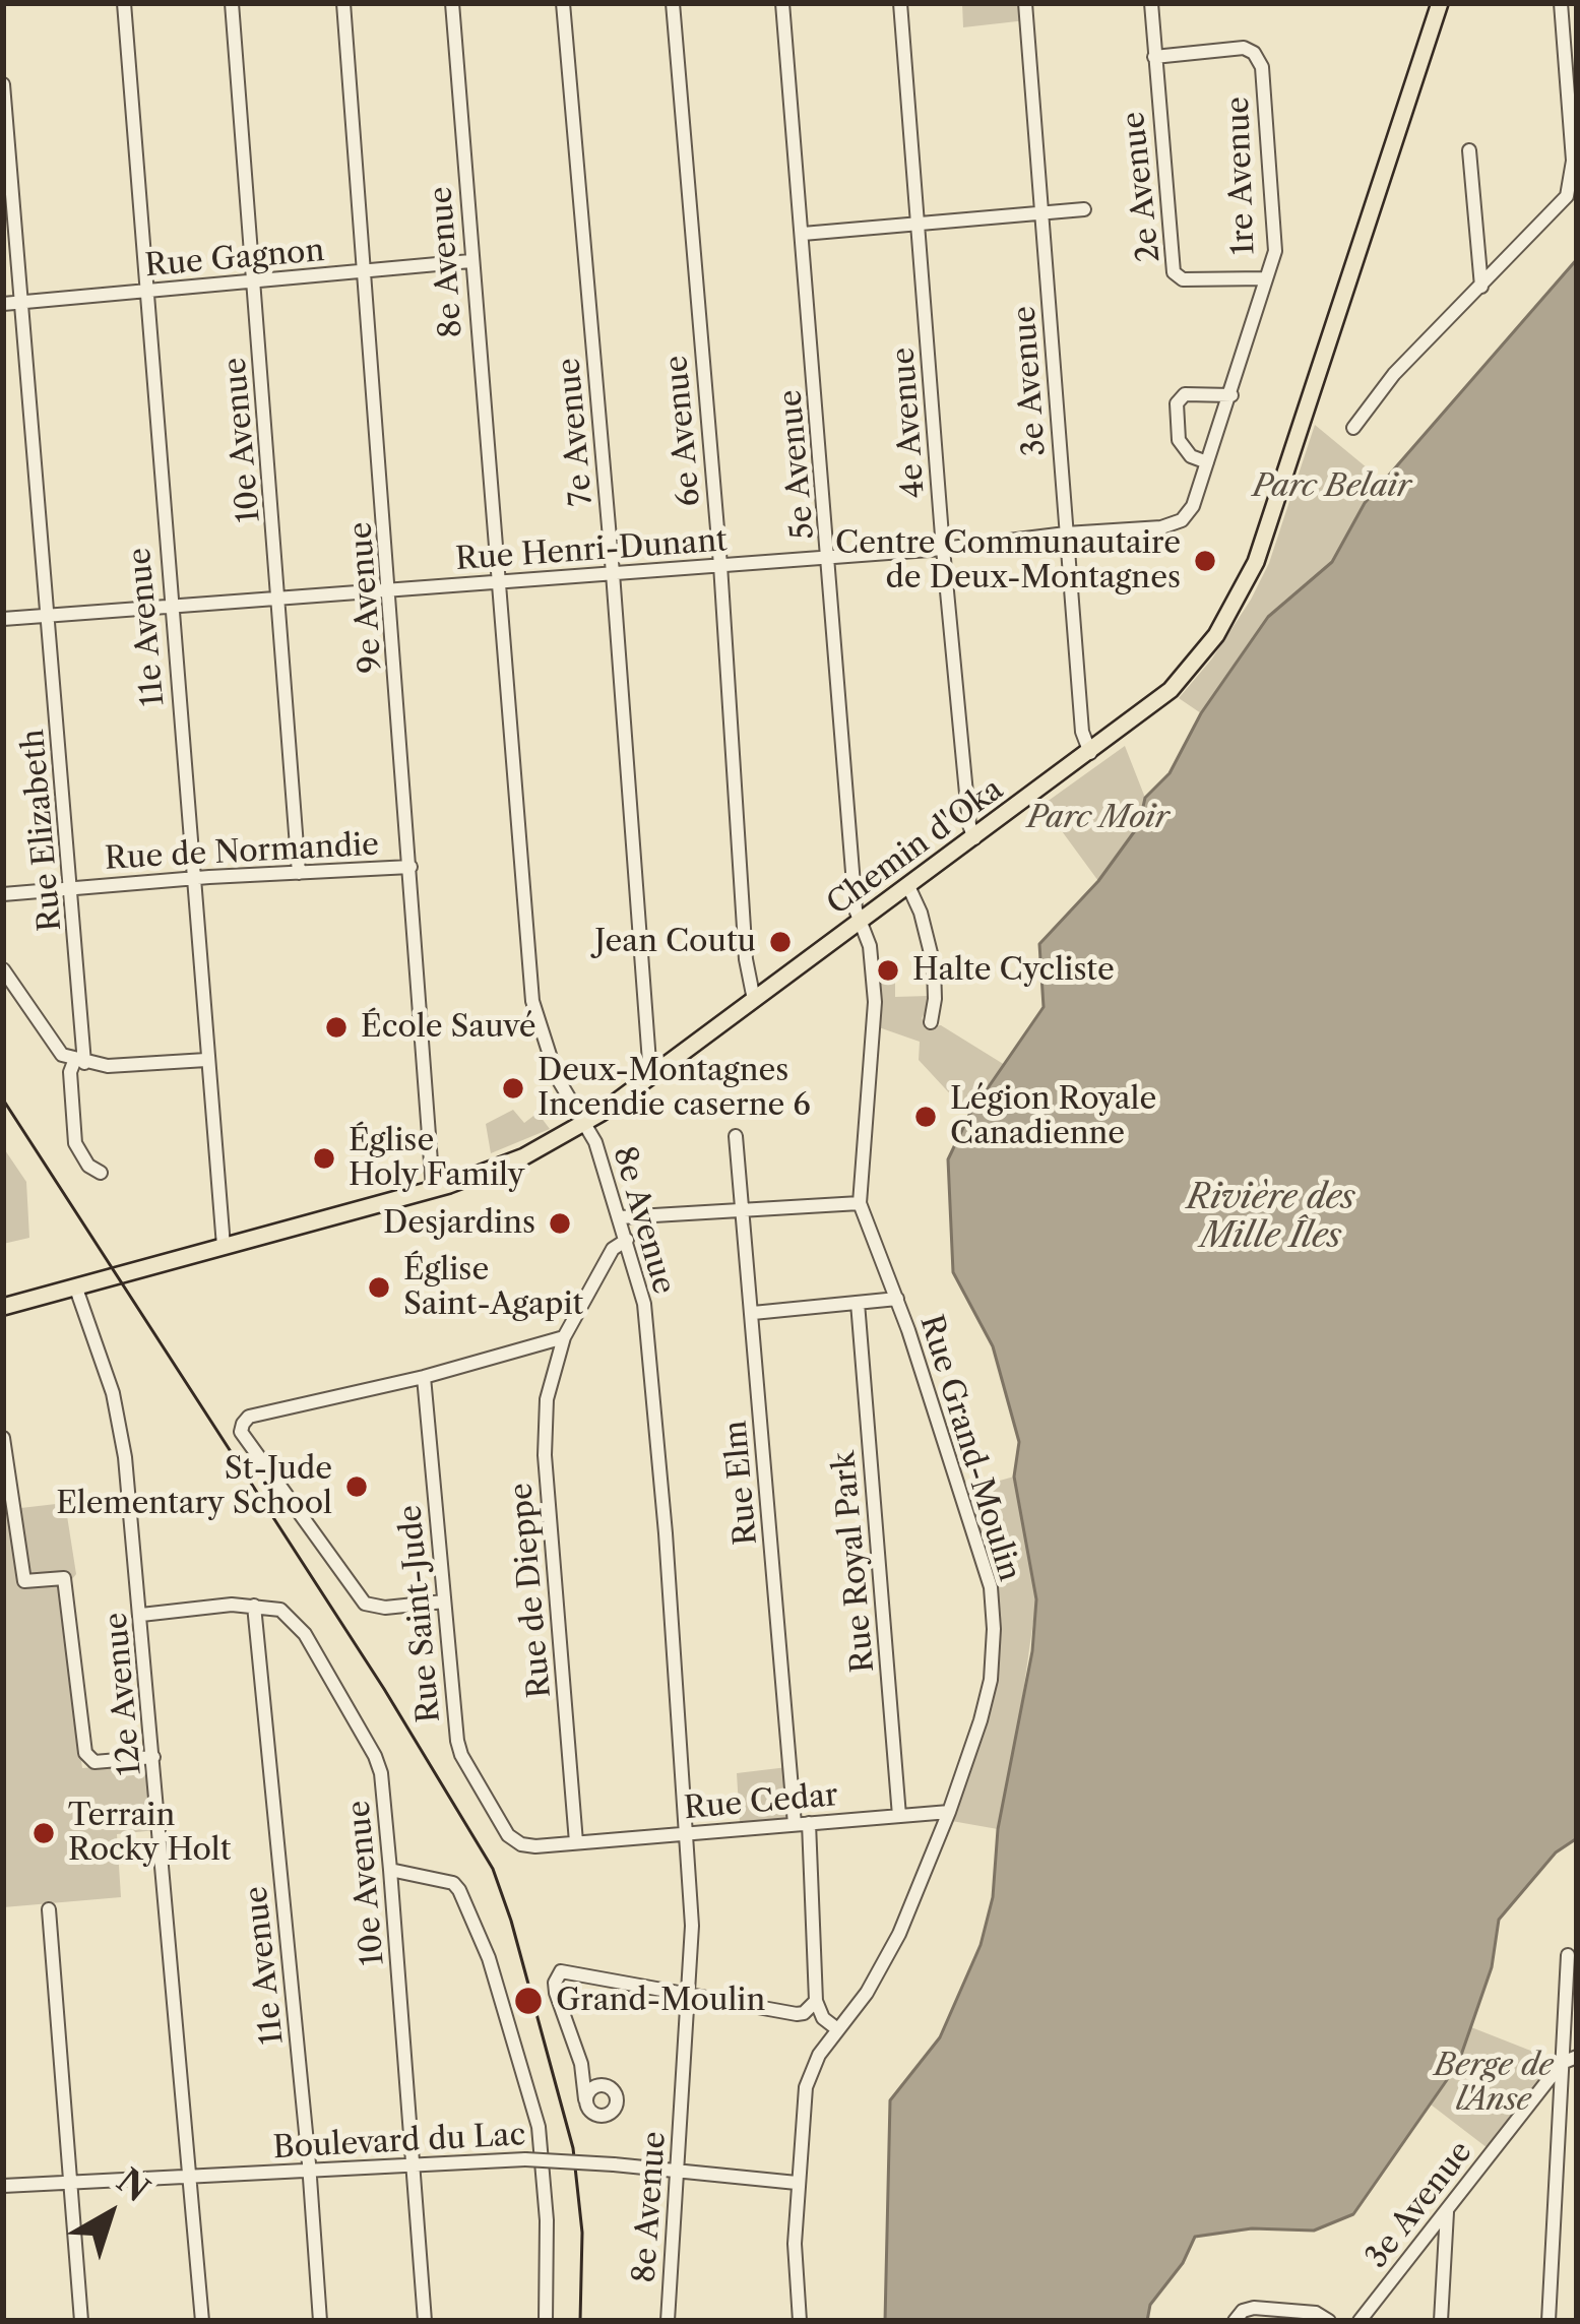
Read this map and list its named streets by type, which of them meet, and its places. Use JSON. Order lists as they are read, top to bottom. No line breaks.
{"streets":{"main road":["Chemin d'Oka"],"street":["1re Avenue","2e Avenue","Rue Gagnon","8e Avenue","3e Avenue","4e Avenue","6e Avenue","7e Avenue","10e Avenue","5e Avenue","Rue Henri-Dunant","9e Avenue","11e Avenue","Rue Elizabeth","Rue de Normandie","Rue Grand-Moulin","Rue Elm","Rue Royal Park","Rue de Dieppe","Rue Saint-Jude","12e Avenue","Rue Cedar","Boulevard du Lac"]},"crossings":[["1re Avenue","2e Avenue"],["1re Avenue","Rue Henri-Dunant"],["Rue Gagnon","8e Avenue"],["Rue Gagnon","10e Avenue"],["Rue Gagnon","9e Avenue"],["Rue Gagnon","11e Avenue"],["Rue Gagnon","Rue Elizabeth"],["8e Avenue","Rue Henri-Dunant"],["8e Avenue","Chemin d'Oka"],["8e Avenue","Rue de Dieppe"],["8e Avenue","Rue Cedar"],["8e Avenue","Boulevard du Lac"],["3e Avenue","Rue Henri-Dunant"],["3e Avenue","Chemin d'Oka"],["4e Avenue","Rue Henri-Dunant"],["4e Avenue","Chemin d'Oka"],["6e Avenue","Rue Henri-Dunant"],["6e Avenue","Chemin d'Oka"],["7e Avenue","Rue Henri-Dunant"],["7e Avenue","Chemin d'Oka"],["10e Avenue","Rue Henri-Dunant"],["10e Avenue","11e Avenue"],["10e Avenue","Rue de Normandie"],["10e Avenue","Boulevard du Lac"],["5e Avenue","Rue Henri-Dunant"],["5e Avenue","Chemin d'Oka"],["5e Avenue","Rue Grand-Moulin"],["Rue Henri-Dunant","9e Avenue"],["Rue Henri-Dunant","11e Avenue"],["Rue Henri-Dunant","Rue Elizabeth"],["9e Avenue","Chemin d'Oka"],["9e Avenue","Rue de Normandie"],["11e Avenue","Chemin d'Oka"],["11e Avenue","Rue de Normandie"],["11e Avenue","Boulevard du Lac"],["Rue Elizabeth","Rue de Normandie"],["Chemin d'Oka","Rue Grand-Moulin"],["Chemin d'Oka","12e Avenue"],["Rue Grand-Moulin","Rue Cedar"],["Rue Grand-Moulin","Boulevard du Lac"],["Rue Elm","Rue Cedar"],["Rue Royal Park","Rue Cedar"],["Rue de Dieppe","Rue Saint-Jude"],["Rue de Dieppe","Rue Cedar"],["Rue Saint-Jude","Rue Cedar"],["12e Avenue","Boulevard du Lac"]],"water":["Rivière des Mille Îles"],"parks":["Parc Belair","Parc Moir","Berge de l'Anse"],"places":["Centre Communautaire de Deux-Montagnes","Jean Coutu","Halte Cycliste","École Sauvé","Deux-Montagnes Incendie caserne 6","Légion Royale Canadienne","Église Holy Family","Desjardins","Église Saint-Agapit","St-Jude Elementary School","Terrain Rocky Holt","Grand-Moulin"],"north":"top right"}
